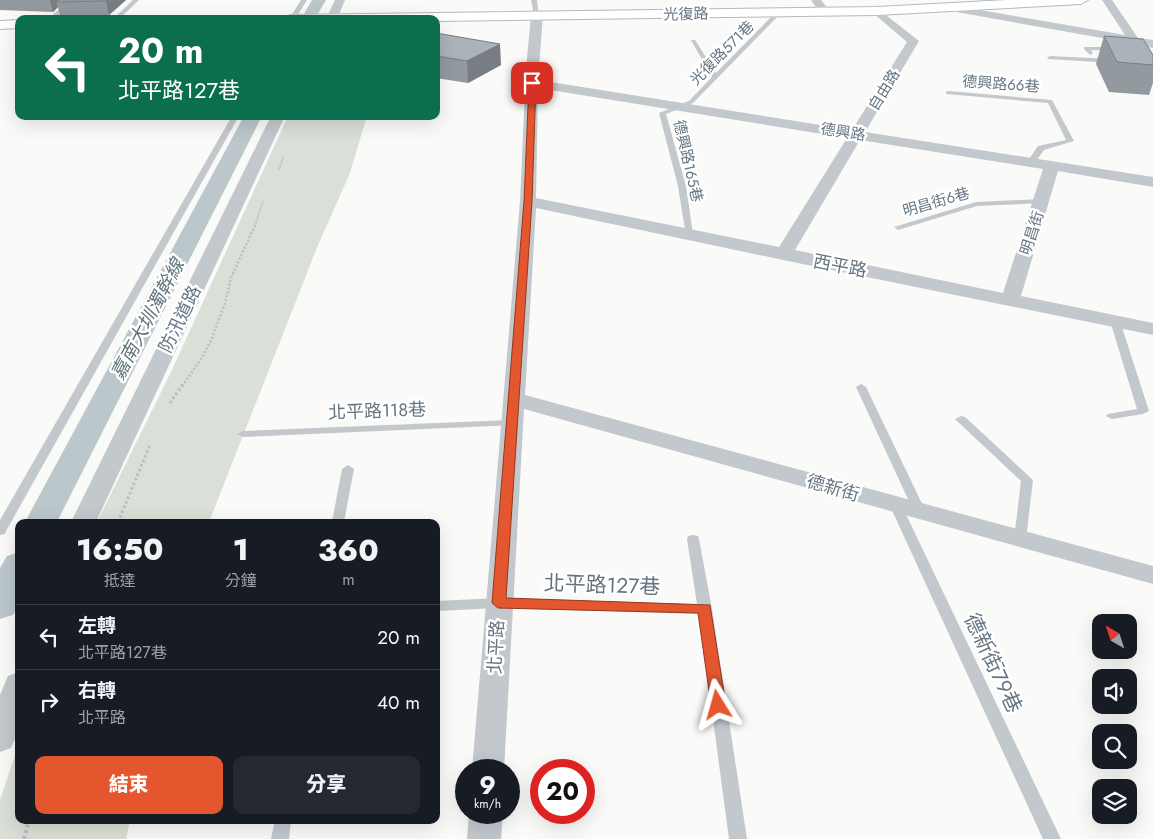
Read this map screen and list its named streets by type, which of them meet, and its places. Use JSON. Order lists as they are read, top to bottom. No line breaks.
{"streets":{"street":["光復路","自由路","德興路","明昌街","西平路","防汛道路","德新街","北平路"],"lane":["光復路571巷","德興路66巷","德興路165巷","明昌街6巷","北平路118巷","北平路127巷","德新街79巷"]},"crossings":[["光復路","光復路571巷"],["光復路","自由路"],["光復路","北平路"],["光復路571巷","德興路"],["光復路571巷","德興路165巷"],["德興路66巷","德興路"],["自由路","德興路"],["自由路","西平路"],["德興路","德興路165巷"],["德興路","明昌街"],["德興路","北平路"],["德興路165巷","西平路"],["明昌街6巷","明昌街"],["明昌街","西平路"],["西平路","北平路"],["北平路118巷","北平路"],["德新街","北平路"],["德新街","德新街79巷"],["北平路127巷","北平路"]],"water":["嘉南大圳濁幹線"],"north":"top left","page":{"turn":["20 m","北平路127巷"],"eta":["16:50","抵達","1","分鐘","360","m"],"list":[{"name":"左轉","note":"北平路127巷","value":"20 m"},{"name":"右轉","note":"北平路","value":"40 m"}],"buttons":["結束","分享"],"speed":"9 km/h","limit":"20"}}
